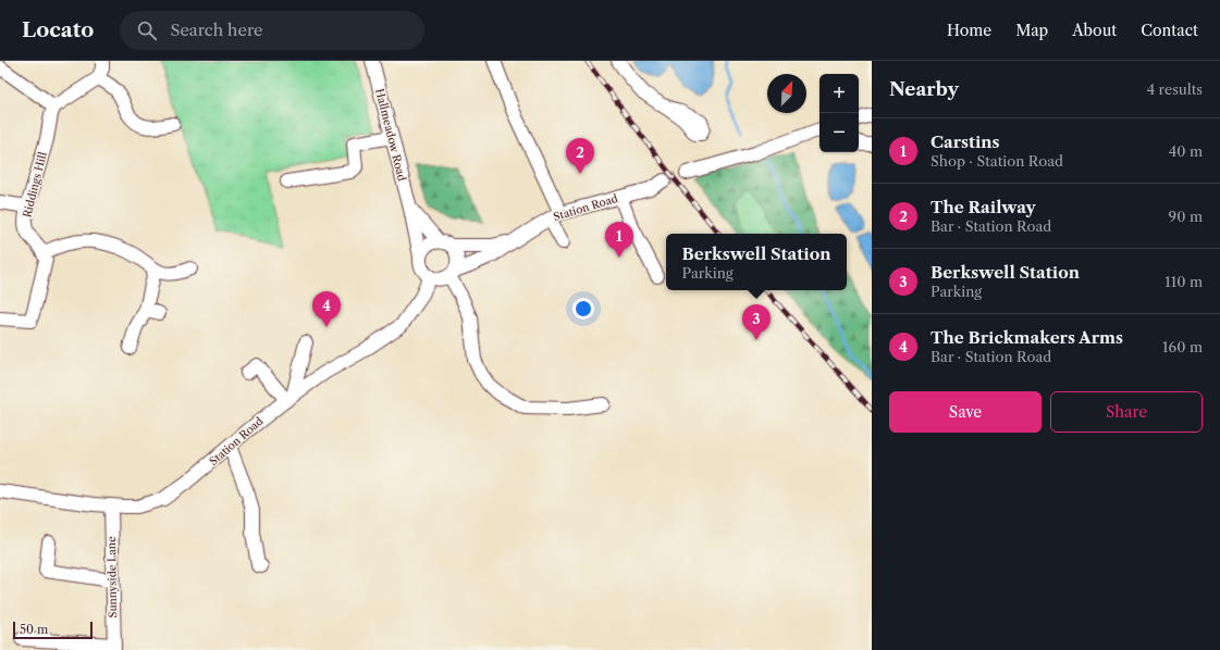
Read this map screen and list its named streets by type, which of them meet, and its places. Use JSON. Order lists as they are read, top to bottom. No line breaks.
{"streets":{"street":["Hallmeadow Road","Riddings Hill","Station Road","Sunnyside Lane"]},"crossings":[["Hallmeadow Road","Station Road"],["Station Road","Sunnyside Lane"]],"scale_bar":"50 m","north":"top right","page":{"header":"Locato","search":"Search here","nav":["Home","Map","About","Contact"],"heading":["Nearby","4 results"],"map_buttons":["+","−"],"list":[{"mark":"1","name":"Carstins","note":"Shop · Station Road","value":"40 m"},{"mark":"2","name":"The Railway","note":"Bar · Station Road","value":"90 m"},{"mark":"3","name":"Berkswell Station","note":"Parking","value":"110 m"},{"mark":"4","name":"The Brickmakers Arms","note":"Bar · Station Road","value":"160 m"}],"pins":["2","1","4","3"],"popup":["Berkswell Station","Parking"],"buttons":["Save","Share"],"scale":"50 m"}}
